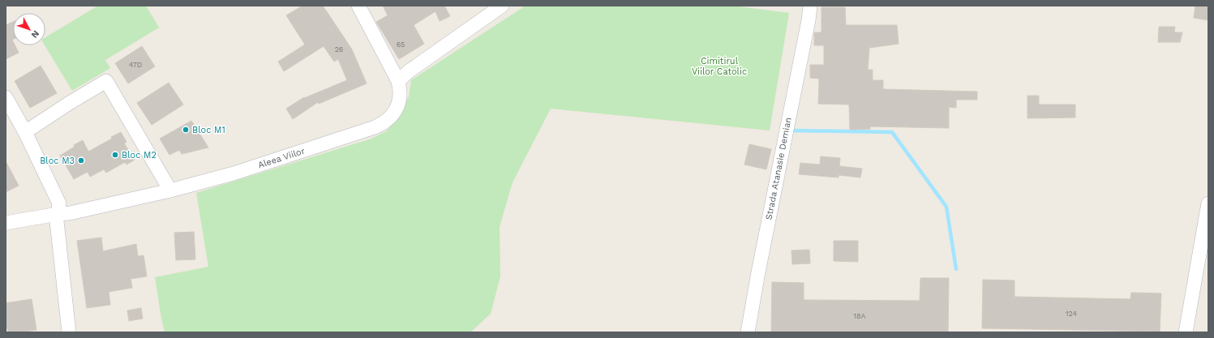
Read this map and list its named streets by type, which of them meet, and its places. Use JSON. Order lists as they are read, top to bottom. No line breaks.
{"streets":{"street":["Aleea Viilor","Strada Atanasie Demian"]},"parks":["Cimitirul Viilor Catolic"],"places":["Bloc M1","Bloc M2","Bloc M3"],"house_numbers":["65","26","47D","124","18A"],"north":"bottom right"}
